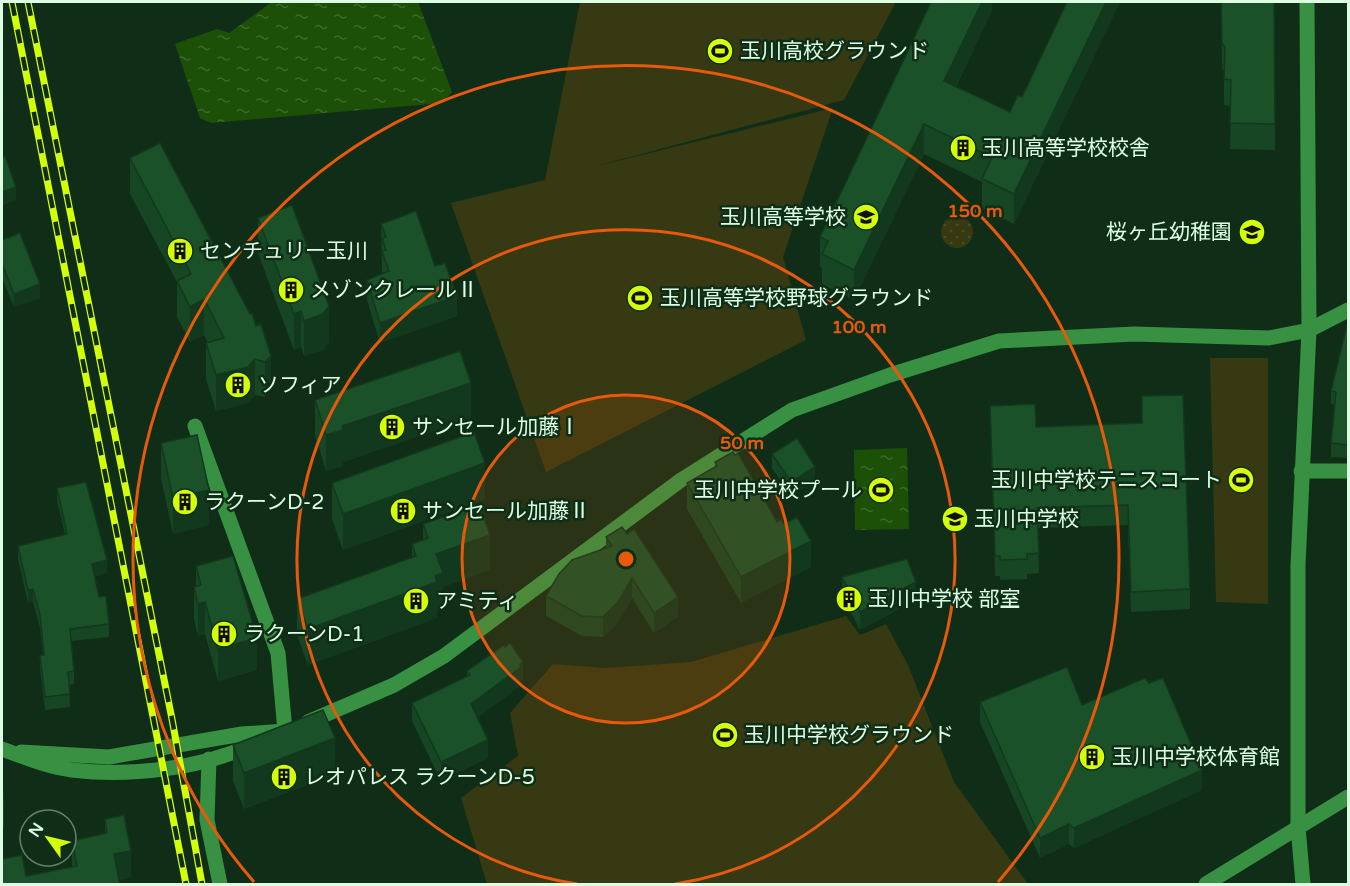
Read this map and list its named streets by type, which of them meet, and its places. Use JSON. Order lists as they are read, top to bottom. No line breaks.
{"places":{"sports":["玉川高校グラウンド","玉川高等学校野球グラウンド","玉川中学校テニスコート","玉川中学校プール","玉川中学校グラウンド"],"building":["玉川高等学校校舎","センチュリー玉川","メゾンクレールⅡ","ソフィア","サンセール加藤Ⅰ","ラクーンD-2","サンセール加藤Ⅱ","玉川中学校 部室","アミティ","ラクーンD-1","玉川中学校体育館","レオパレス ラクーンD-5"],"school or university":["玉川高等学校","桜ヶ丘幼稚園","玉川中学校"]},"north":"top left","rings":["150 m","100 m","50 m"]}
